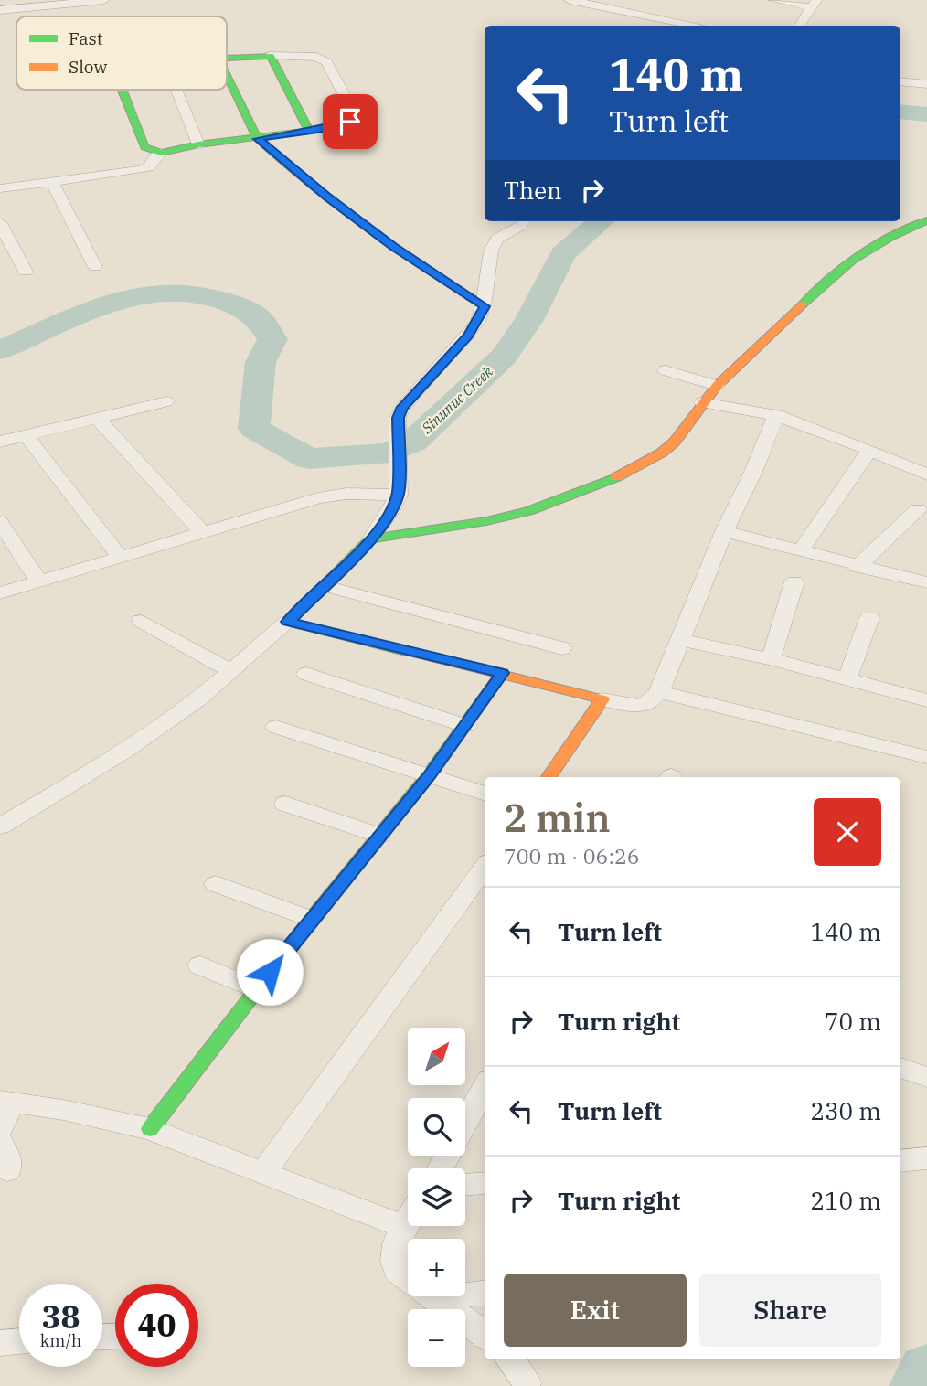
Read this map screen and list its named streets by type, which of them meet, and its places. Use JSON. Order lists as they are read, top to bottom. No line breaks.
{"water":["Sinunuc Creek"],"legend":["Fast","Slow"],"north":"top right","page":{"turn":["140 m","Turn left"],"then":"Then","heading":["2 min","700 m · 06:26"],"list":[{"name":"Turn left","value":"140 m"},{"name":"Turn right","value":"70 m"},{"name":"Turn left","value":"230 m"},{"name":"Turn right","value":"210 m"}],"map_buttons":["+","−"],"buttons":["Exit","Share"],"speed":"38 km/h","limit":"40"}}
